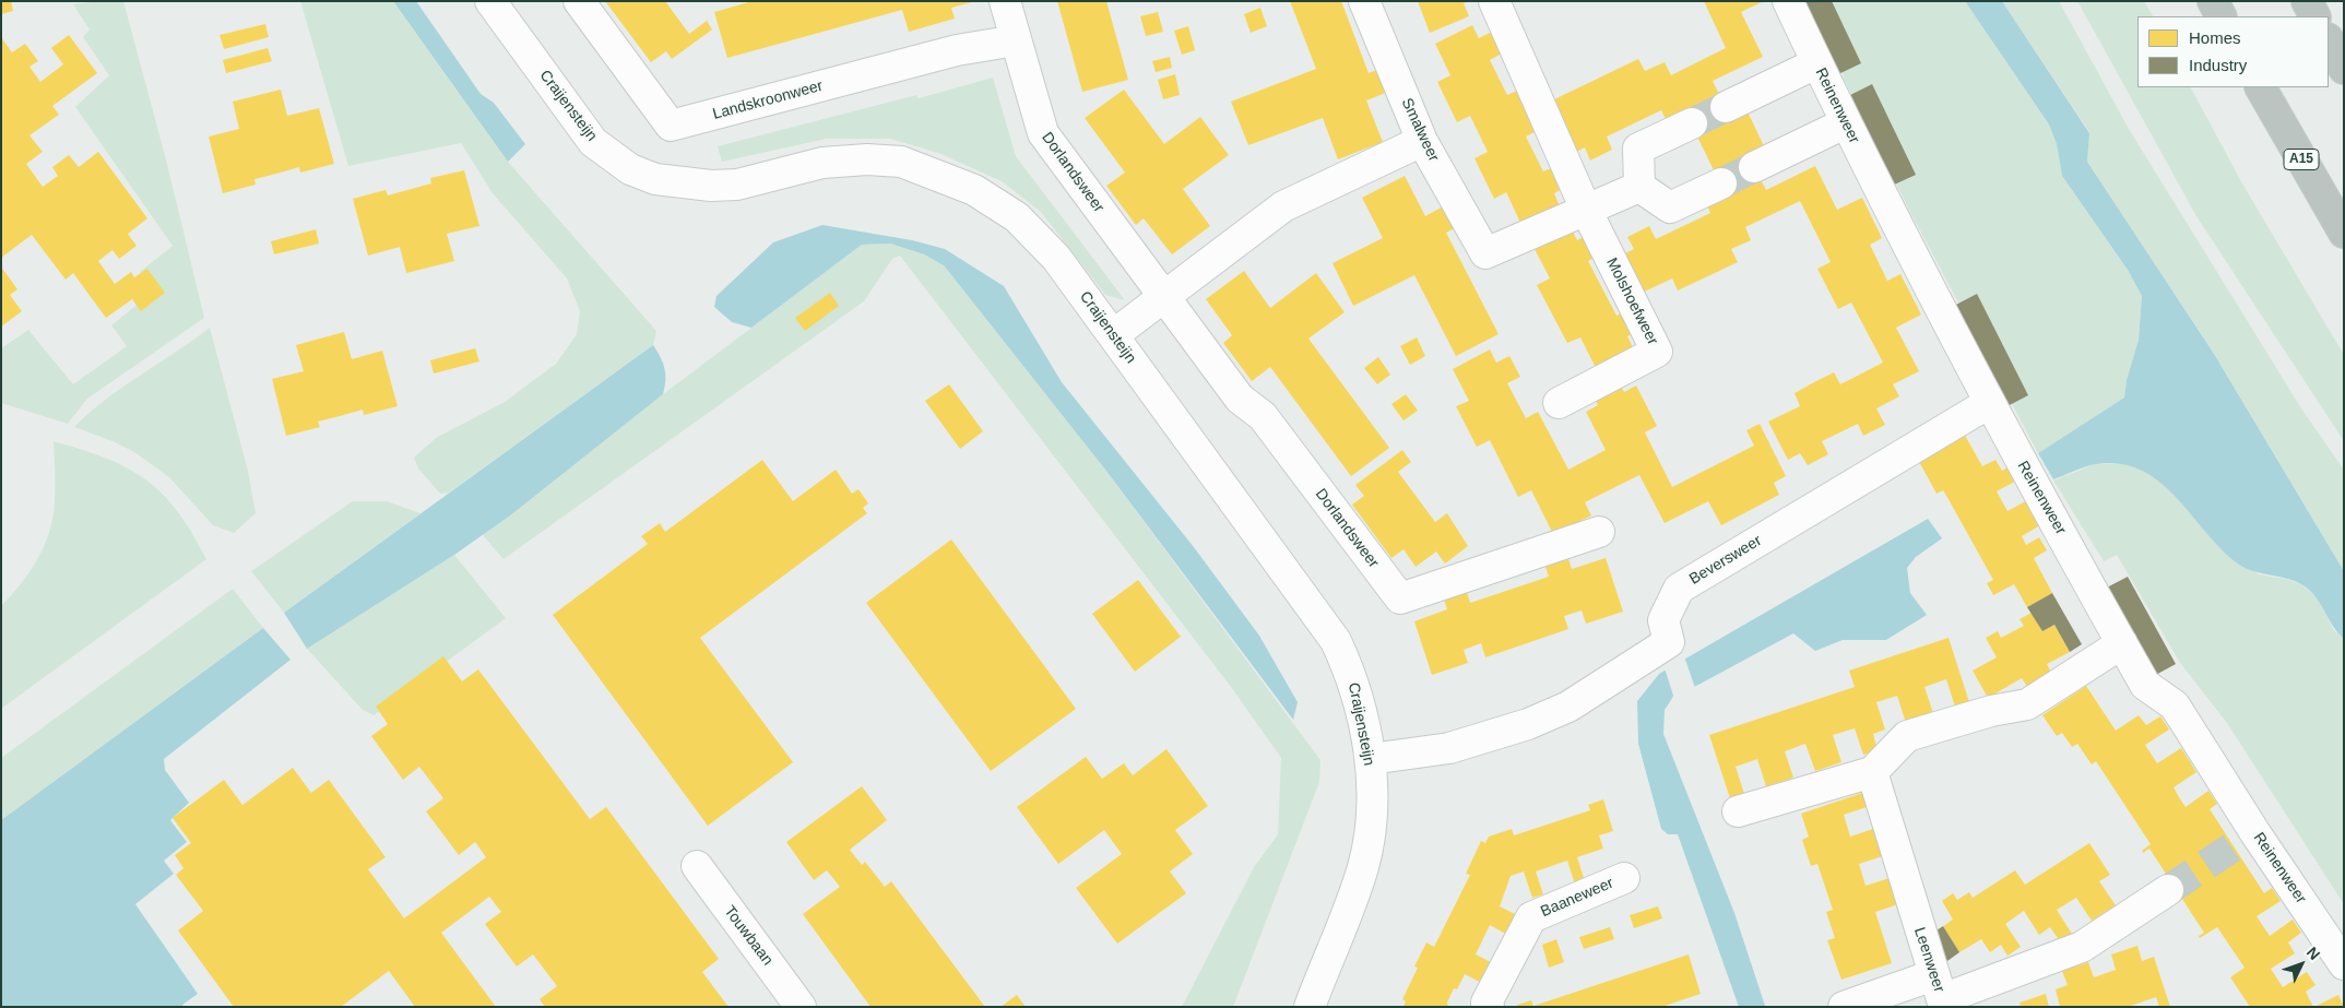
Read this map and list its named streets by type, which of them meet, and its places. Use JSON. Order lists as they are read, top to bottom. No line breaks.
{"streets":{"highway":["A15"],"street":["Landskroonweer","Craijensteijn","Reinenweer","Smalweer","Dorlandsweer","Molshoefweer","Beversweer","Baaneweer","Touwbaan","Leenweer"]},"crossings":[["Landskroonweer","Dorlandsweer"],["Craijensteijn","Beversweer"],["Reinenweer","Beversweer"],["Smalweer","Molshoefweer"]],"legend":["Homes","Industry"],"north":"top right"}
